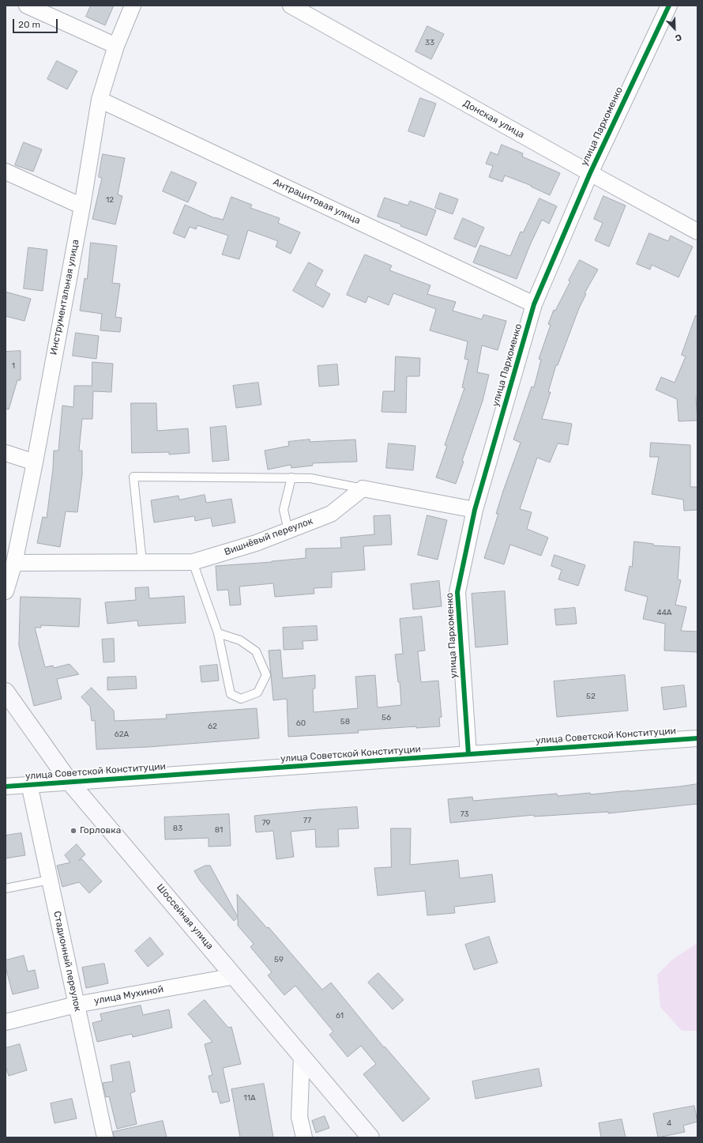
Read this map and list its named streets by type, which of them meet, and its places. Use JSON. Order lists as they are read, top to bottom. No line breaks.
{"streets":{"street":["Донская улица","улица Пархоменко","Антрацитовая улица","Инструментальная улица","Вишнёвый переулок","улица Советской Конституции","Шоссейная улица","Стадионный переулок","улица Мухиной"]},"crossings":[["Донская улица","улица Пархоменко"],["улица Пархоменко","Антрацитовая улица"],["улица Пархоменко","улица Советской Конституции"],["Антрацитовая улица","Инструментальная улица"],["Инструментальная улица","Вишнёвый переулок"],["улица Советской Конституции","Шоссейная улица"],["улица Советской Конституции","Стадионный переулок"],["Шоссейная улица","улица Мухиной"],["Стадионный переулок","улица Мухиной"]],"places":["Горловка"],"house_numbers":["33","12","1","44А","52","56","58","60","62","62А","73","77","79","83","81","59","61","11А","4"],"scale_bar":"20 m","north":"bottom right"}
